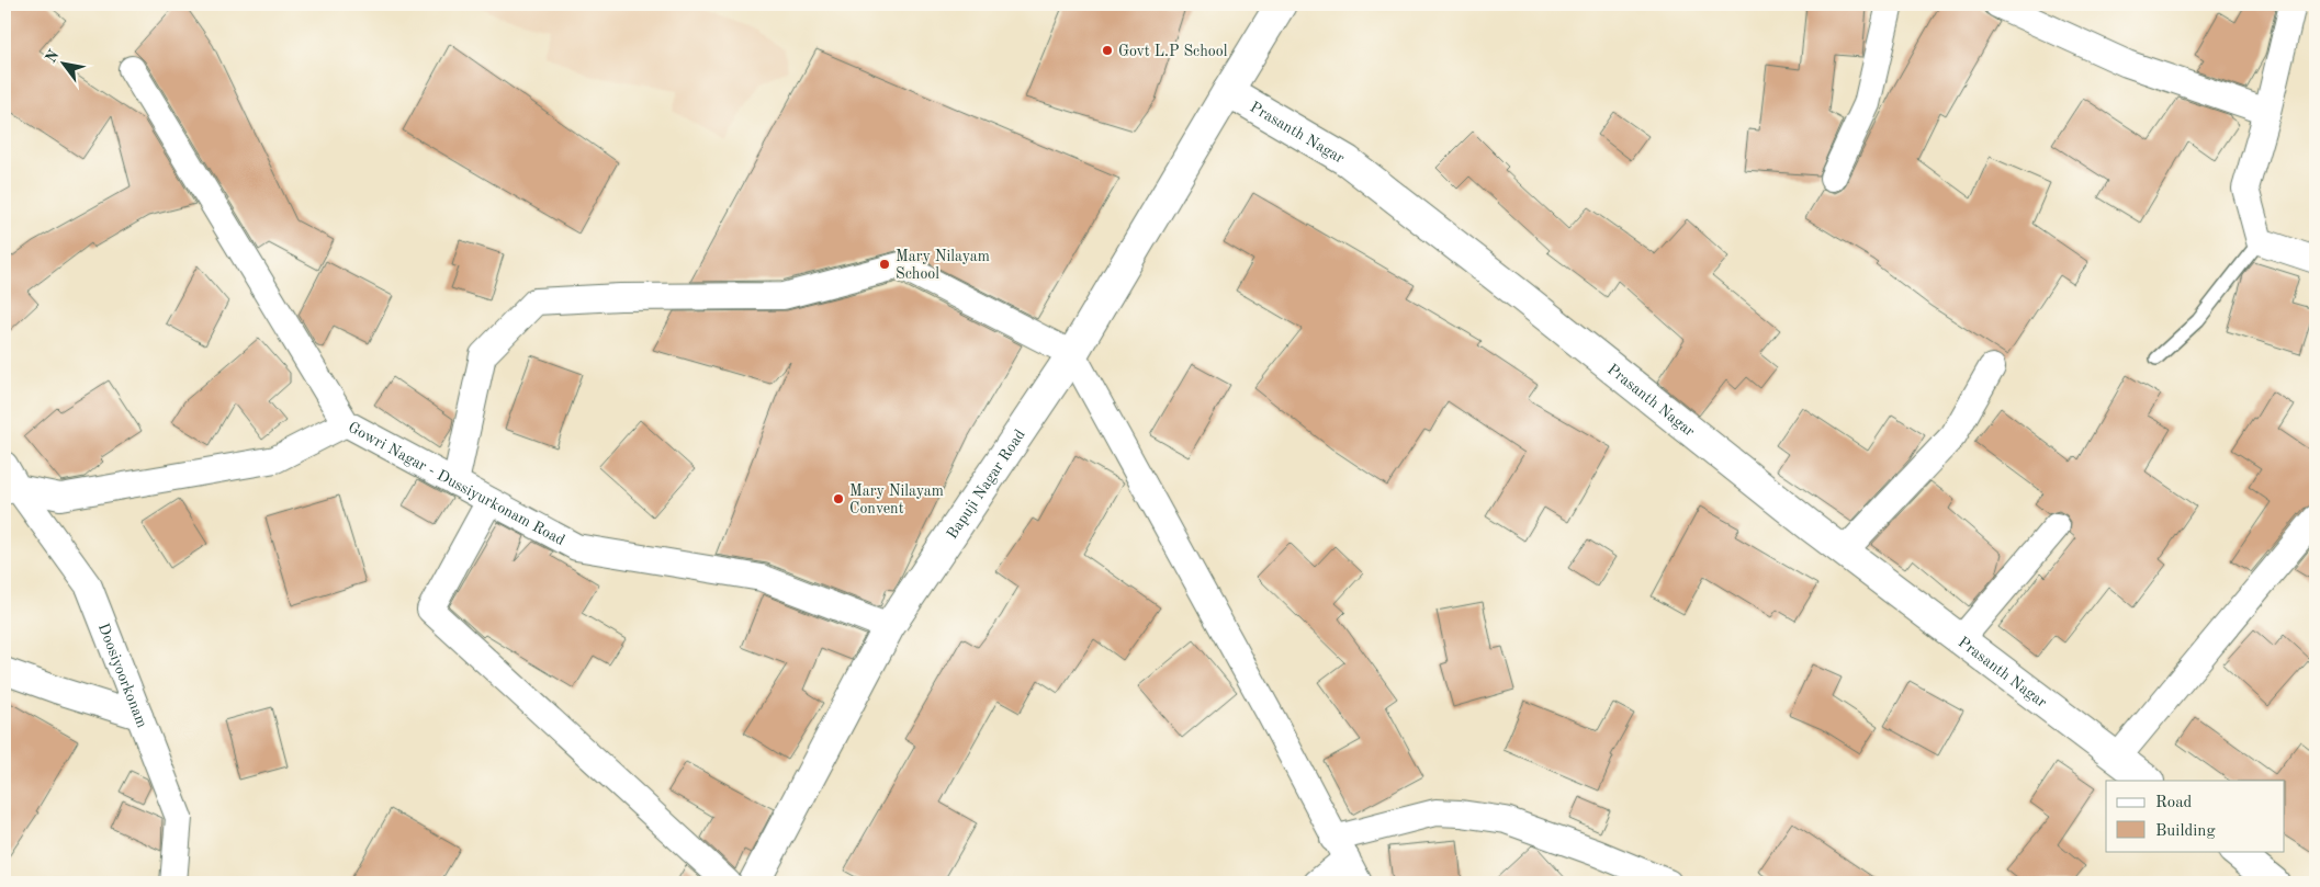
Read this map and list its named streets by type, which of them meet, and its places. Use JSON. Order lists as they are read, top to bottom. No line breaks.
{"streets":{"street":["Prasanth Nagar","Bapuji Nagar Road","Gowri Nagar - Dussiyurkonam Road","Doosiyoorkonam"]},"crossings":[["Prasanth Nagar","Bapuji Nagar Road"],["Bapuji Nagar Road","Gowri Nagar - Dussiyurkonam Road"],["Gowri Nagar - Dussiyurkonam Road","Doosiyoorkonam"]],"places":["Govt L.P School","Mary Nilayam School","Mary Nilayam Convent"],"legend":["Road","Building"],"north":"top left"}
